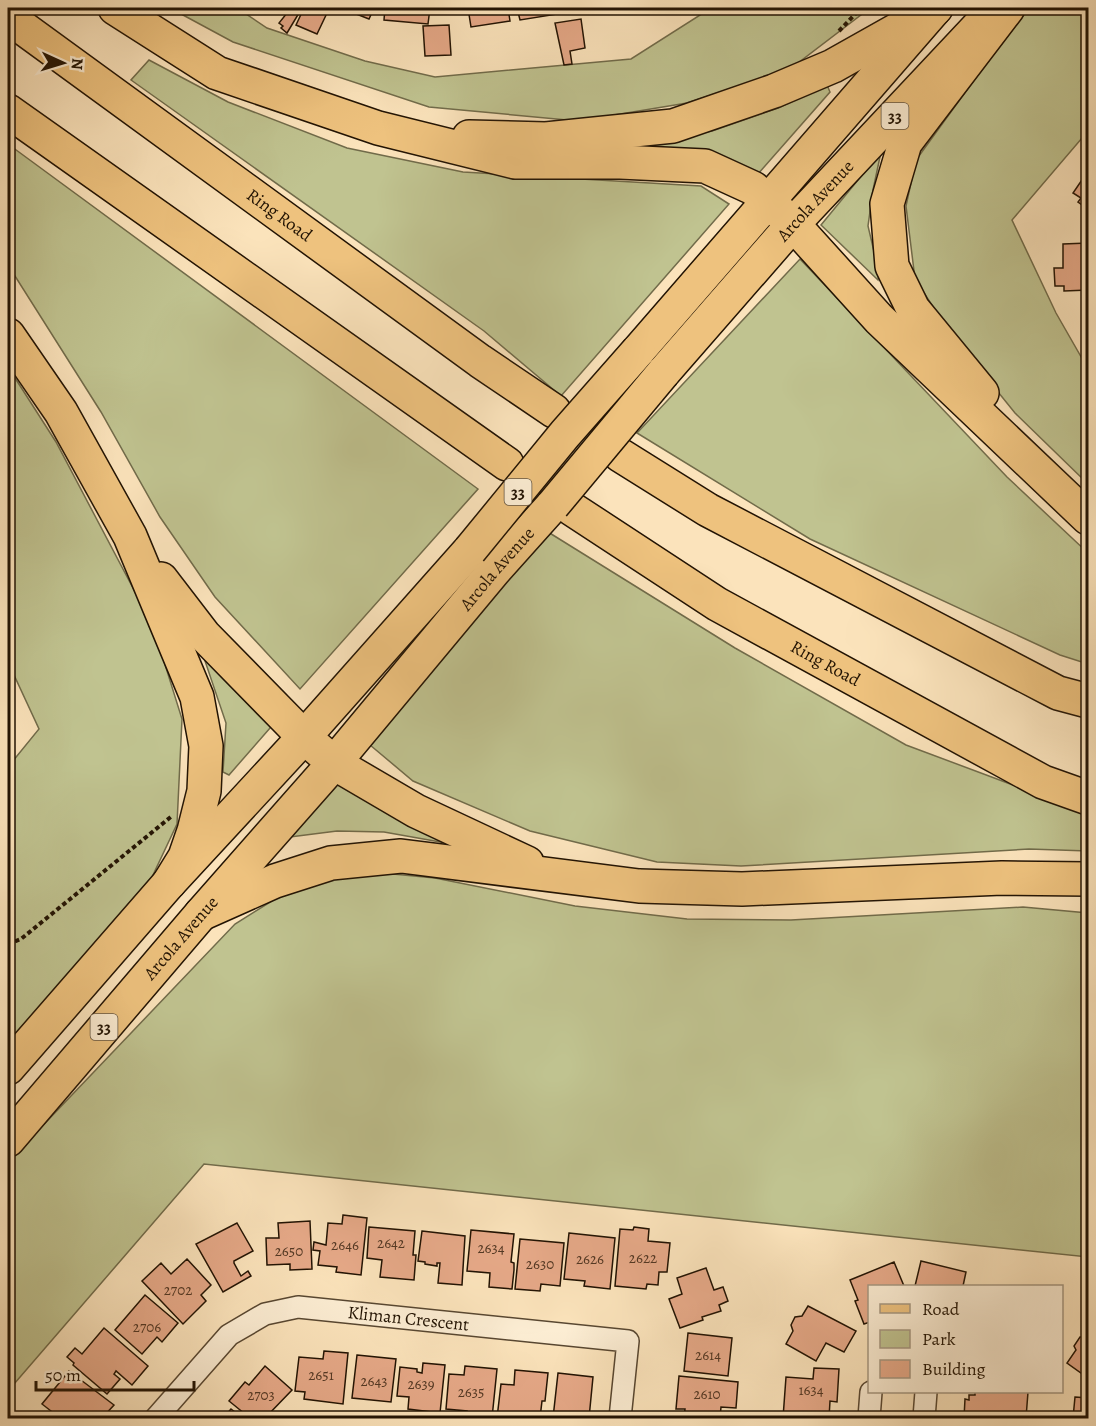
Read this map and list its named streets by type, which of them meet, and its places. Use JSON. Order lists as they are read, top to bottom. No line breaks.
{"streets":{"main road":["33","Arcola Avenue","Ring Road"],"street":["Kliman Crescent"]},"house_numbers":["2642","2646","2634","2650","2622","2626","2630","2702","2706","2614","2651","2643","2639","1634","2635","2610","2703"],"legend":["Road","Park","Building"],"scale_bar":"50 m","north":"right"}
